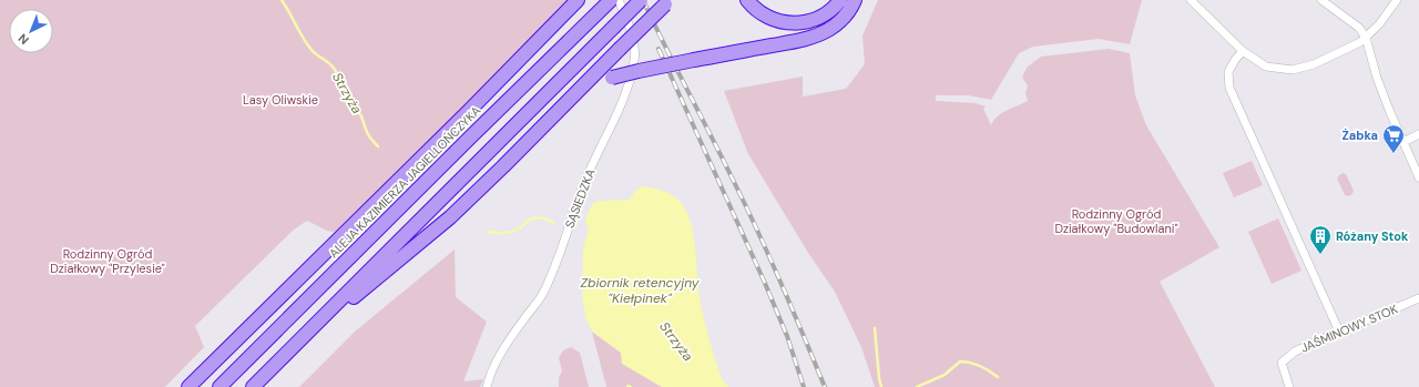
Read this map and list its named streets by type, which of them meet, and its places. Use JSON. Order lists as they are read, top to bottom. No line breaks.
{"streets":{"highway":["ALEJA KAZIMIERZA JAGIELLOŃCZYKA"],"street":["SĄSIEDZKA","JAŚMINOWY STOK"]},"crossings":[["ALEJA KAZIMIERZA JAGIELLOŃCZYKA","SĄSIEDZKA"]],"water":["Strzyża","Zbiornik retencyjny \"Kiełpinek\""],"parks":["Lasy Oliwskie","Rodzinny Ogród Działkowy \"Budowlani\"","Rodzinny Ogród Działkowy \"Przylesie\""],"places":{"supermarket":["Żabka"],"building":["Różany Stok"]},"north":"bottom left"}
